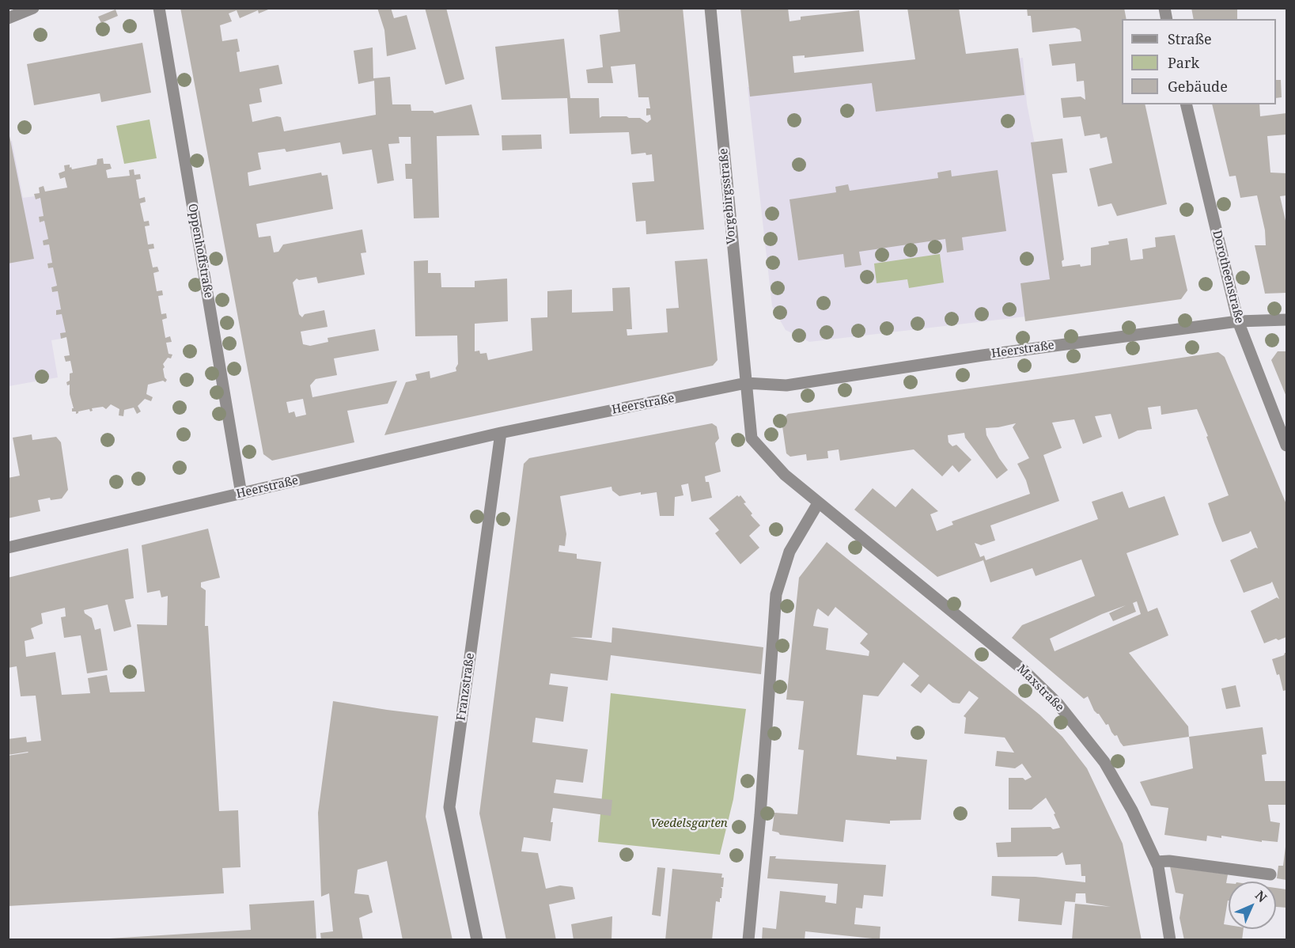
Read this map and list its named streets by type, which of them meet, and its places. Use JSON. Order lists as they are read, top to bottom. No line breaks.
{"streets":{"street":["Vorgebirgsstraße","Oppenhoffstraße","Dorotheenstraße","Heerstraße","Franzstraße","Maxstraße"]},"crossings":[["Vorgebirgsstraße","Heerstraße"],["Vorgebirgsstraße","Maxstraße"],["Oppenhoffstraße","Heerstraße"],["Dorotheenstraße","Heerstraße"],["Heerstraße","Franzstraße"],["Heerstraße","Maxstraße"]],"parks":["Veedelsgarten"],"legend":["Straße","Park","Gebäude"],"north":"top right"}
